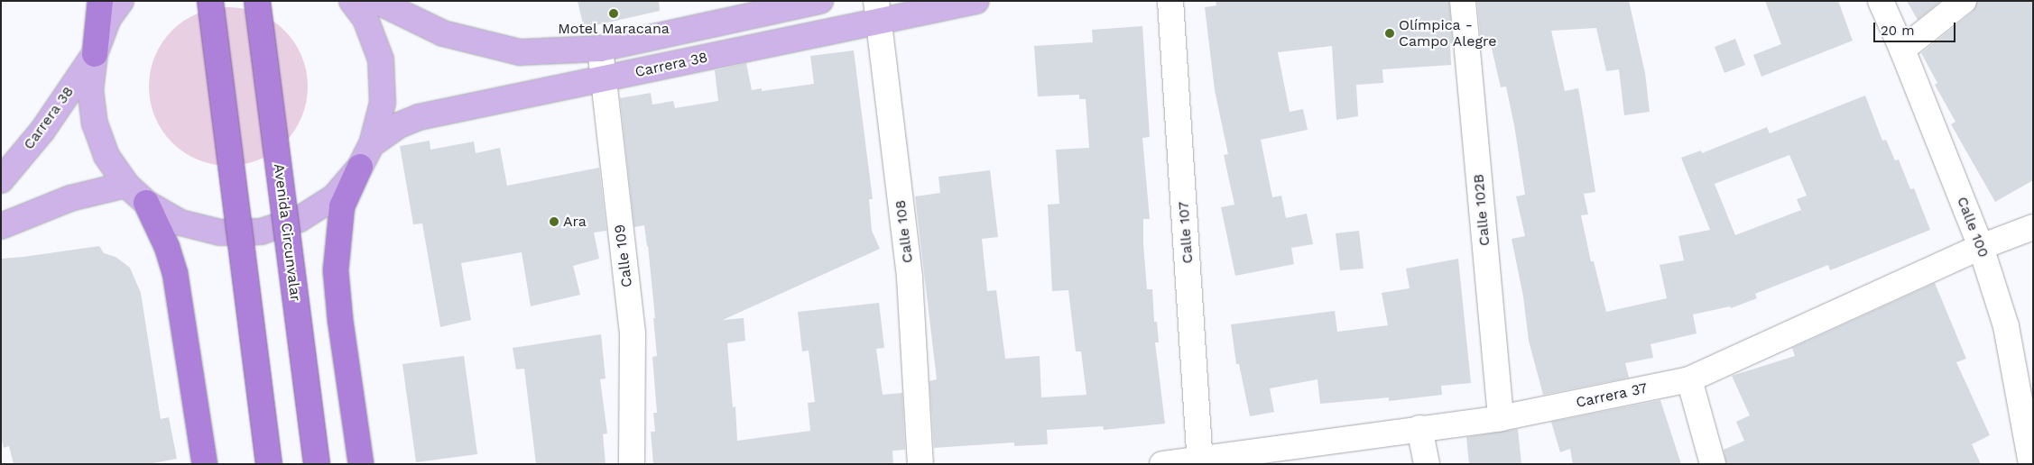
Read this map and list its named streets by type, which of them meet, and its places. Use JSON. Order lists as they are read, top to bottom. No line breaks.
{"streets":{"highway":["Avenida Circunvalar"],"main road":["Carrera 38"],"street":["Calle 102B","Calle 100","Calle 108","Calle 107","Calle 109","Carrera 37"]},"crossings":[["Carrera 38","Calle 108"],["Carrera 38","Calle 109"],["Calle 102B","Carrera 37"],["Calle 100","Carrera 37"],["Calle 107","Carrera 37"]],"places":["Motel Maracana","Olímpica - Campo Alegre","Ara"],"scale_bar":"20 m"}
